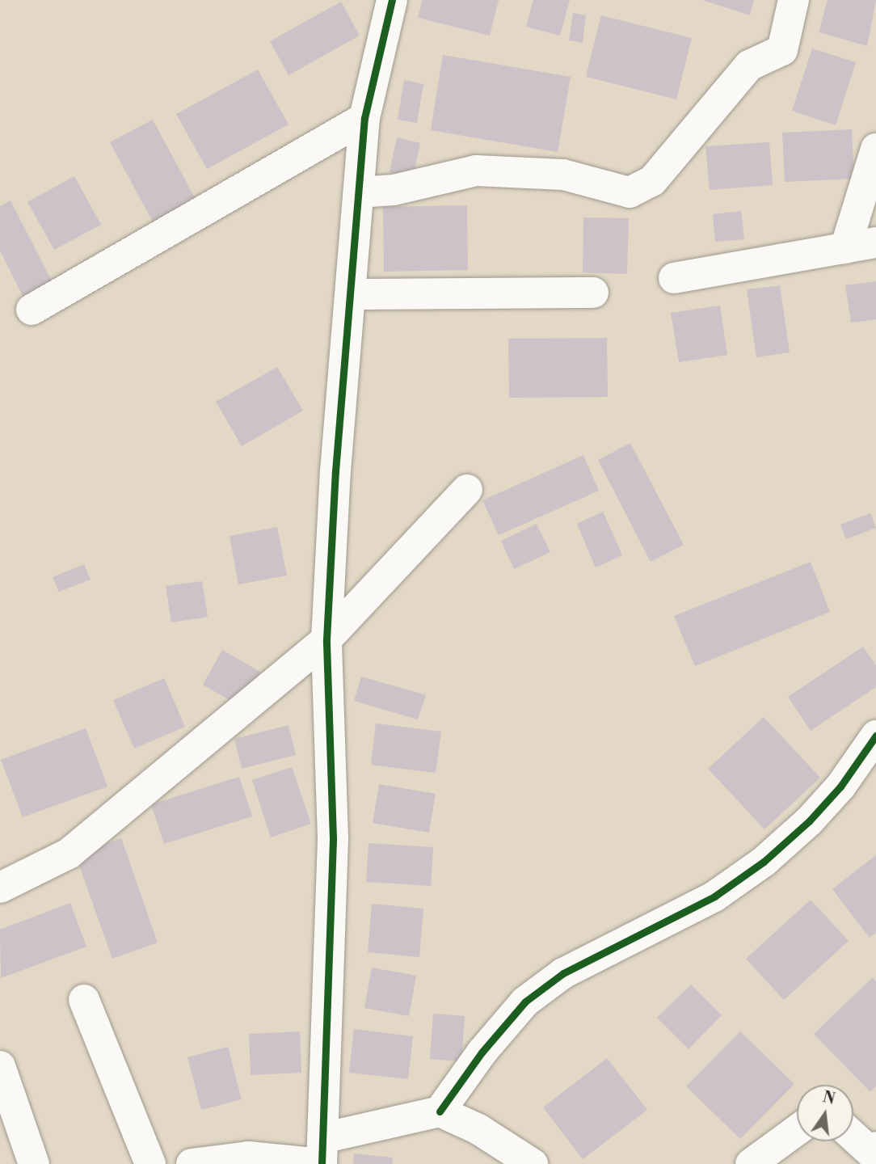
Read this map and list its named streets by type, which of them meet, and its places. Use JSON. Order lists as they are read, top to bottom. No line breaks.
{"north":"top"}
